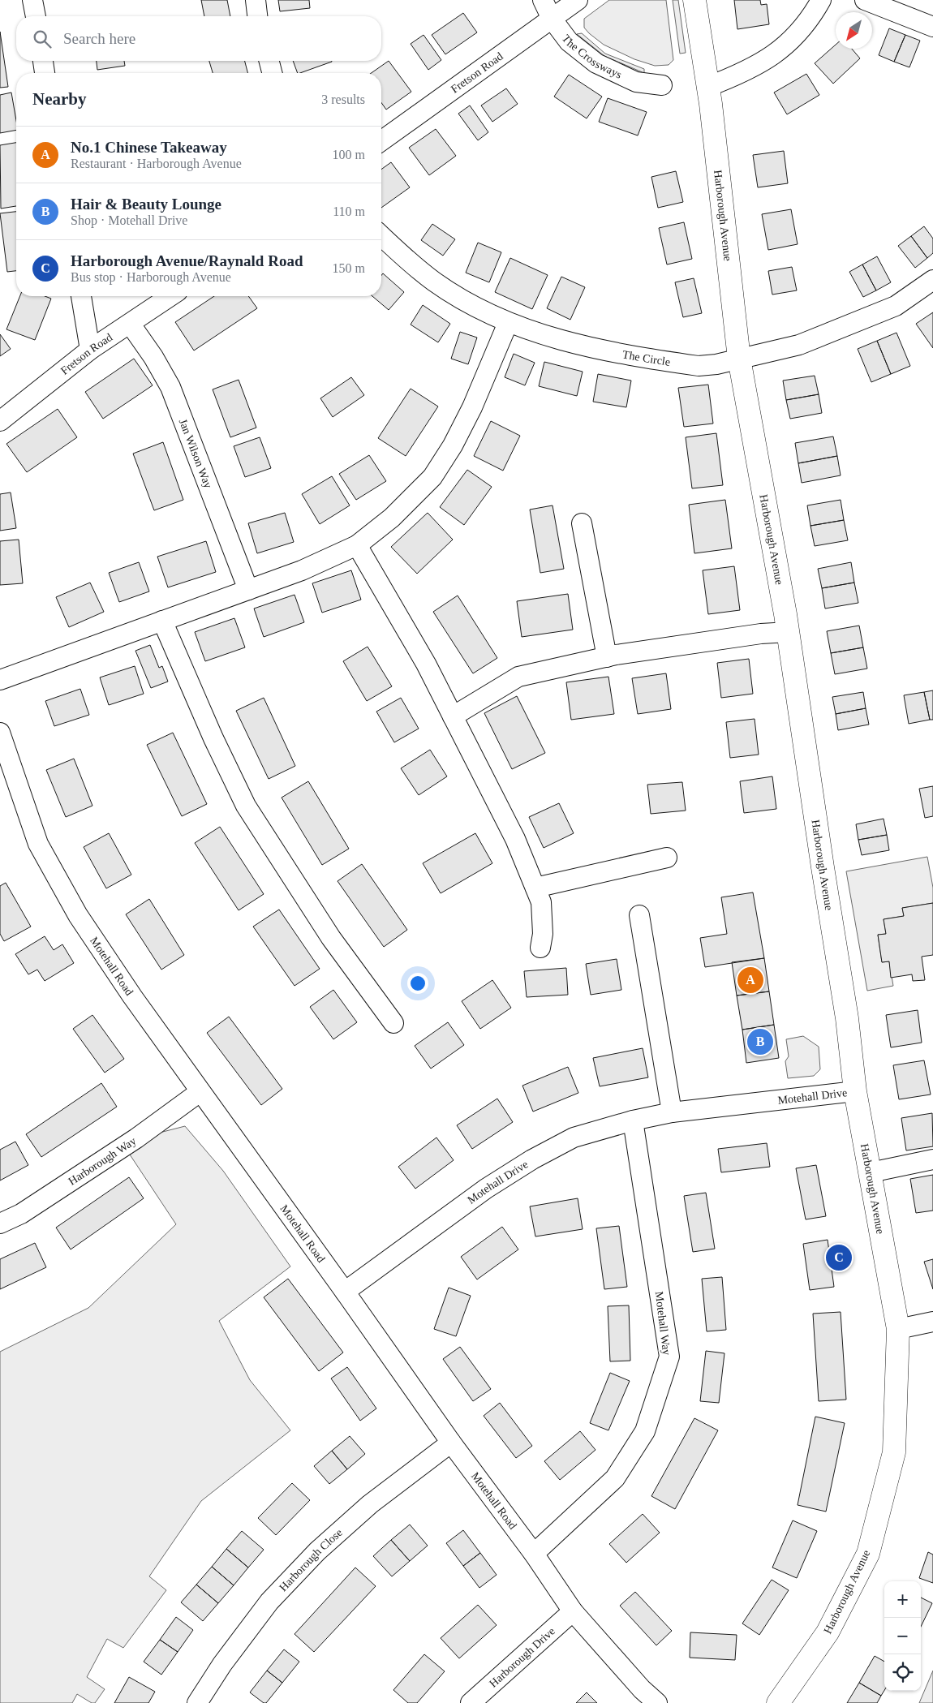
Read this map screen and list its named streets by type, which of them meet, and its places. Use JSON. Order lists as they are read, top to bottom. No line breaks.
{"streets":{"street":["The Crossways","Fretson Road","Harborough Avenue","The Circle","Jan Wilson Way","Motehall Road","Motehall Drive","Harborough Way","Motehall Way","Harborough Close","Harborough Drive"]},"crossings":[["The Crossways","Fretson Road"],["Fretson Road","Jan Wilson Way"],["Harborough Avenue","The Circle"],["Harborough Avenue","Motehall Drive"],["Motehall Road","Motehall Drive"],["Motehall Road","Harborough Way"],["Motehall Road","Motehall Way"],["Motehall Road","Harborough Close"],["Motehall Road","Harborough Drive"],["Motehall Drive","Motehall Way"]],"north":"bottom left","page":{"search":"Search here","heading":["Nearby","3 results"],"list":[{"mark":"A","name":"No.1 Chinese Takeaway","note":"Restaurant · Harborough Avenue","value":"100 m"},{"mark":"B","name":"Hair & Beauty Lounge","note":"Shop · Motehall Drive","value":"110 m"},{"mark":"C","name":"Harborough Avenue/Raynald Road","note":"Bus stop · Harborough Avenue","value":"150 m"}],"pins":["A","B","C"],"map_buttons":["+","−"]}}
